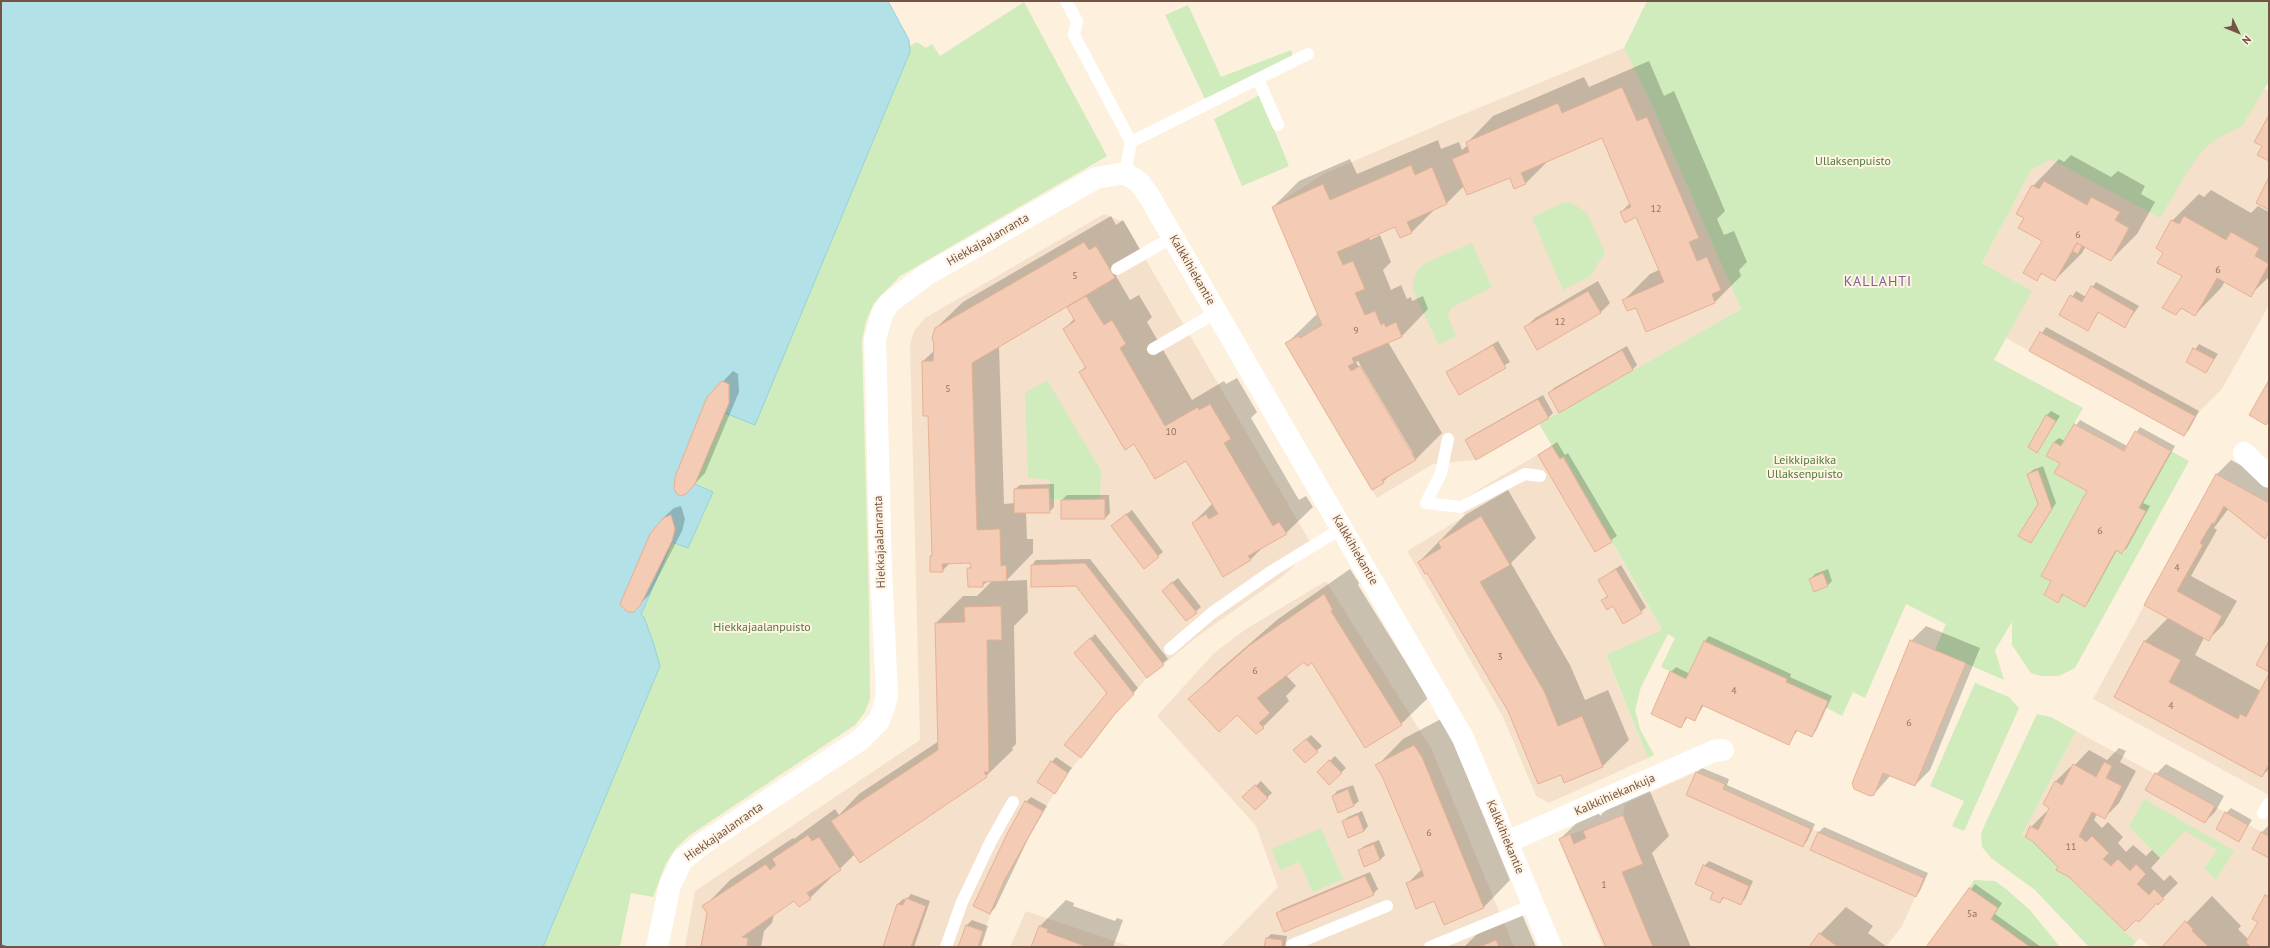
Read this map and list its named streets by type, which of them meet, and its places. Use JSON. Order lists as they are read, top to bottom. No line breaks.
{"streets":{"street":["Hiekkajaalanranta","Kalkkihiekantie","Kalkkihiekankuja"]},"crossings":[["Hiekkajaalanranta","Kalkkihiekantie"],["Kalkkihiekantie","Kalkkihiekankuja"]],"districts":["KALLAHTI"],"parks":["Ullaksenpuisto","Leikkipaikka Ullaksenpuisto","Hiekkajaalanpuisto"],"house_numbers":["12","6","6","5","12","9","5","10","6","4","3","6","4","4","6","6","11","1","5a"],"north":"bottom right"}
